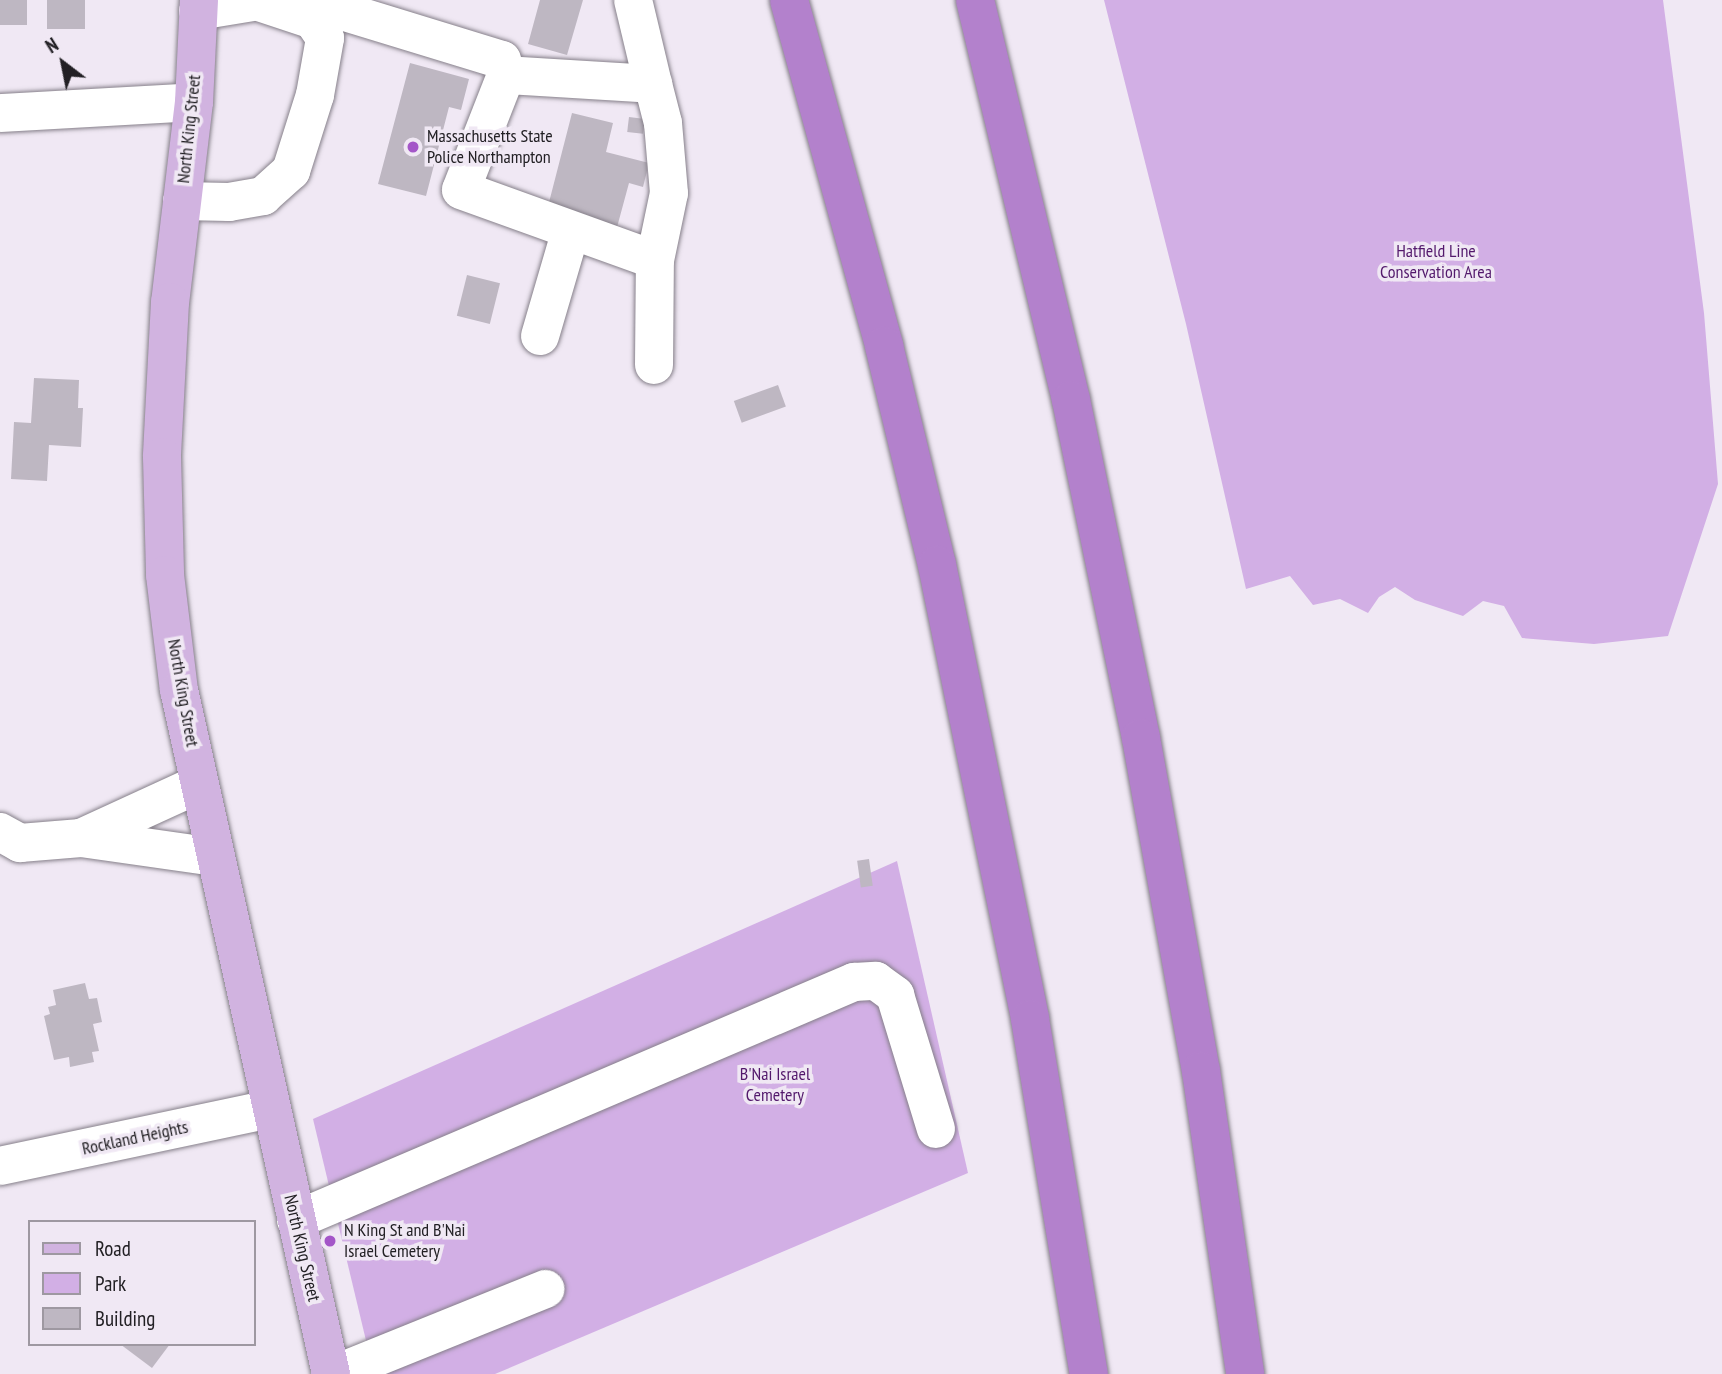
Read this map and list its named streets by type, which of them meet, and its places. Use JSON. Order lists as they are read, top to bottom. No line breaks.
{"streets":{"main road":["North King Street"],"street":["Rockland Heights"]},"crossings":[["North King Street","Rockland Heights"]],"parks":["Hatfield Line Conservation Area","B'Nai Israel Cemetery"],"places":["Massachusetts State Police Northampton","N King St and B'Nai Israel Cemetery"],"legend":["Road","Park","Building"],"north":"top left"}
